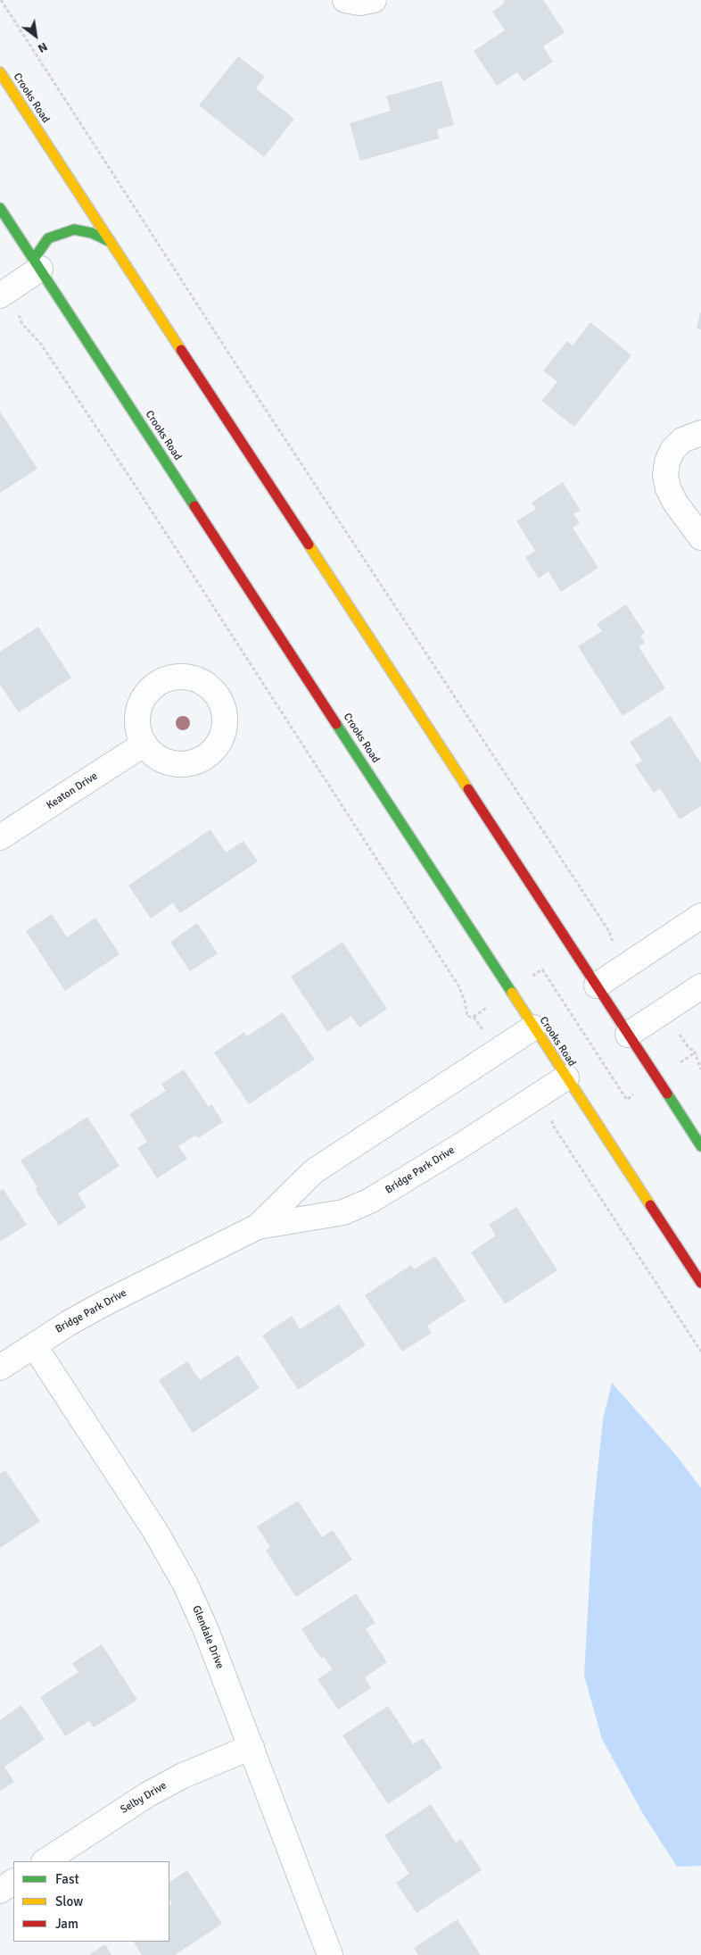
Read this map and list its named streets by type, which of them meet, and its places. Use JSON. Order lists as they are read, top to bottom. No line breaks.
{"streets":{"main road":["Crooks Road"],"street":["Keaton Drive","Bridge Park Drive","Glendale Drive","Selby Drive"]},"crossings":[["Crooks Road","Bridge Park Drive"],["Bridge Park Drive","Glendale Drive"],["Glendale Drive","Selby Drive"]],"legend":["Fast","Slow","Jam"],"north":"bottom right"}
